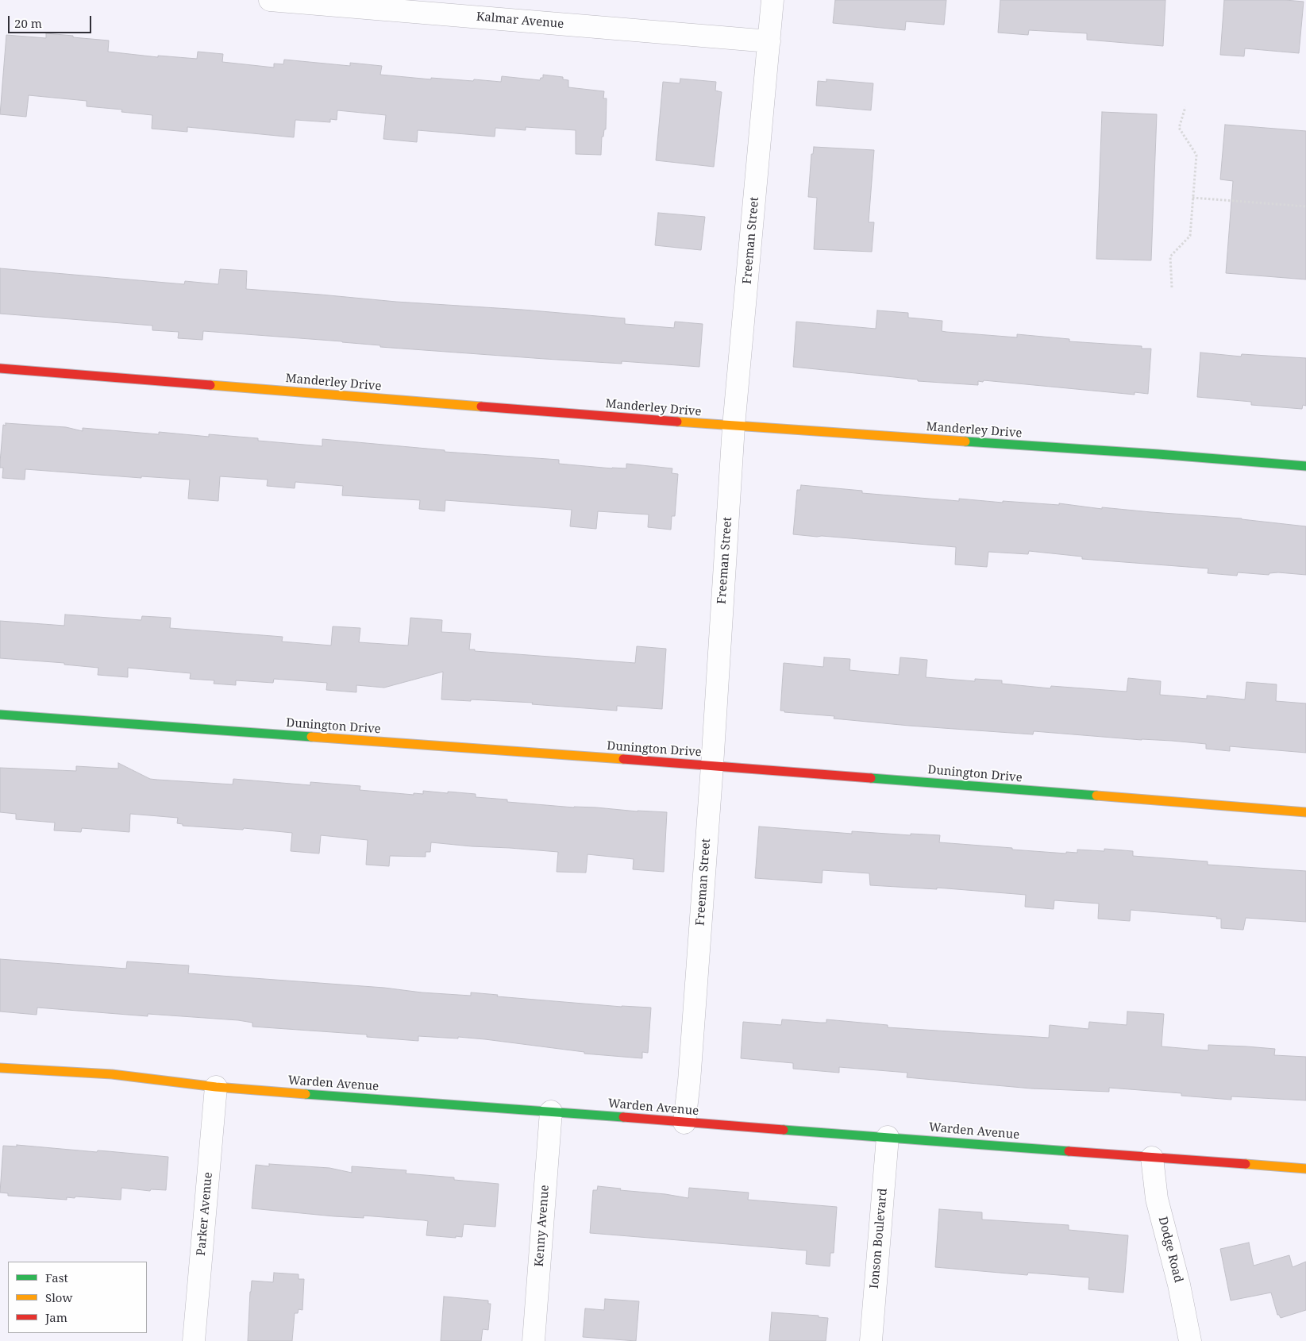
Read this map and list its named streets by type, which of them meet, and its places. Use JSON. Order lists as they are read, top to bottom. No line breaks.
{"streets":{"street":["Kalmar Avenue","Freeman Street","Manderley Drive","Dunington Drive","Warden Avenue","Parker Avenue","Kenny Avenue","Ionson Boulevard","Dodge Road"]},"crossings":[["Kalmar Avenue","Freeman Street"],["Freeman Street","Manderley Drive"],["Freeman Street","Dunington Drive"],["Freeman Street","Warden Avenue"],["Warden Avenue","Parker Avenue"],["Warden Avenue","Kenny Avenue"],["Warden Avenue","Ionson Boulevard"],["Warden Avenue","Dodge Road"]],"legend":["Fast","Slow","Jam"],"scale_bar":"20 m"}
